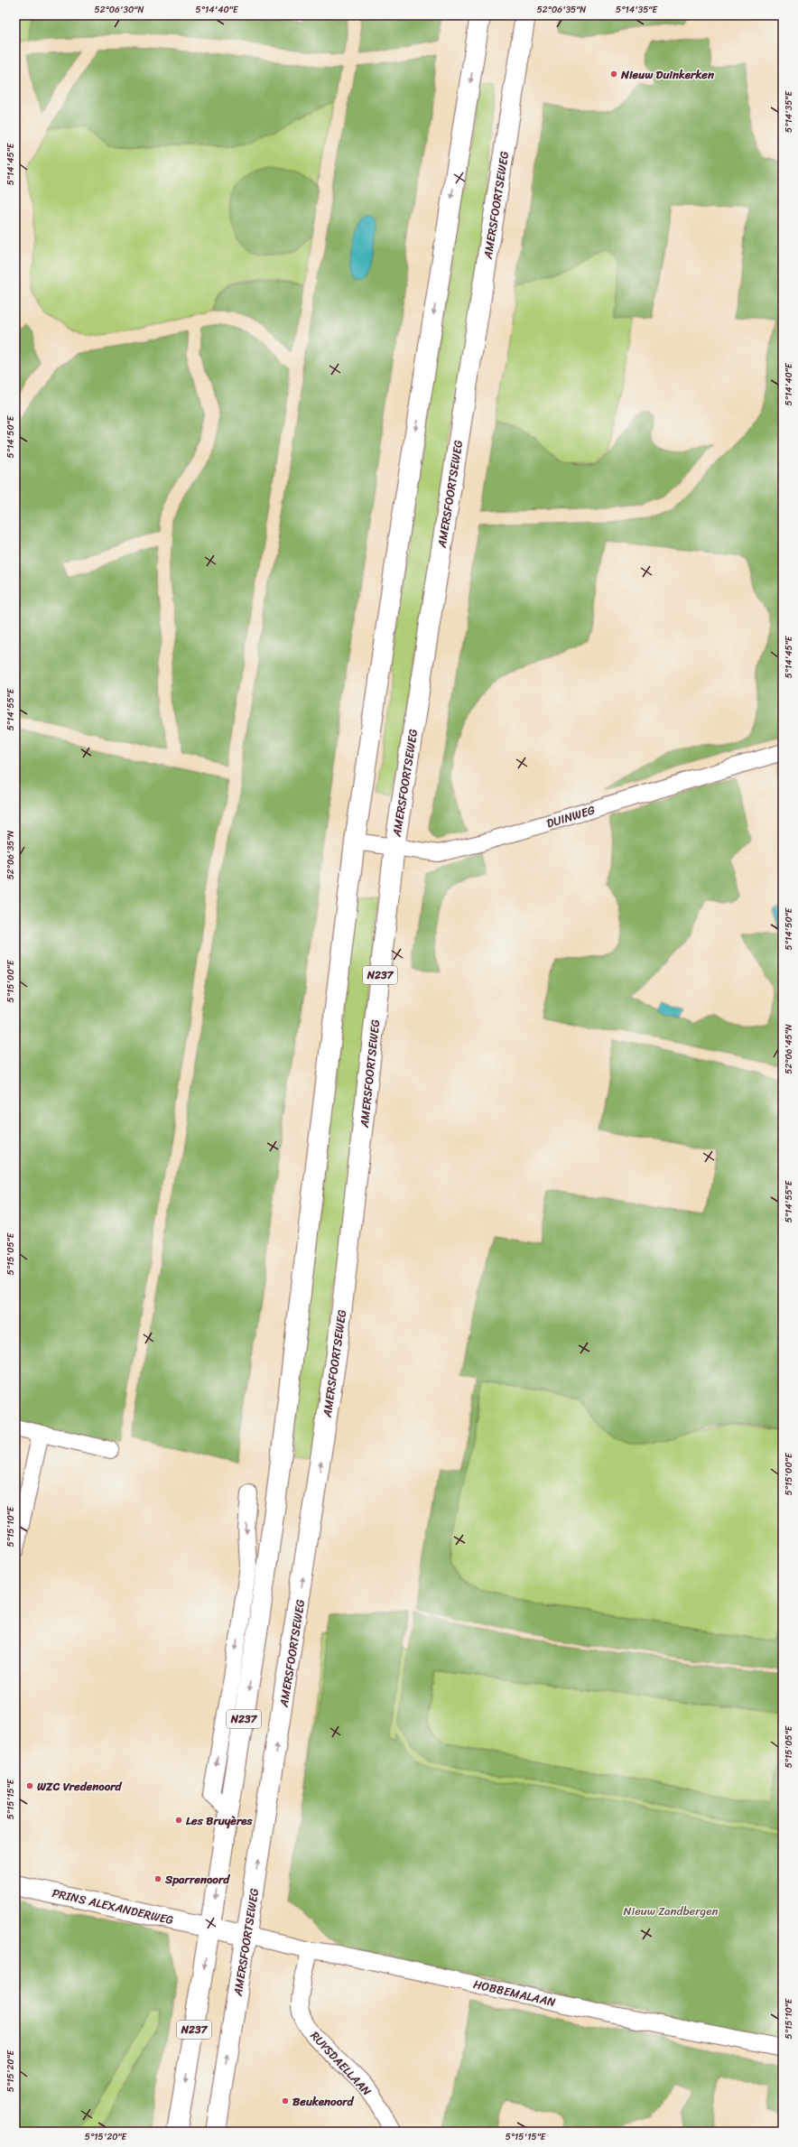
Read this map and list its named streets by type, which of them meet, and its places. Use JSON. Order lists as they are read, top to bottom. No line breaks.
{"streets":{"main road":["AMERSFOORTSEWEG","N237","PRINS ALEXANDERWEG"],"street":["DUINWEG","HOBBEMALAAN","RUYSDAELLAAN"]},"crossings":[["AMERSFOORTSEWEG","DUINWEG"],["AMERSFOORTSEWEG","PRINS ALEXANDERWEG"],["AMERSFOORTSEWEG","HOBBEMALAAN"],["DUINWEG","N237"],["N237","PRINS ALEXANDERWEG"],["PRINS ALEXANDERWEG","HOBBEMALAAN"],["HOBBEMALAAN","RUYSDAELLAAN"]],"parks":["Nieuw Zandbergen"],"places":["Nieuw Duinkerken","WZC Vredenoord","Les Bruyères","Sparrenoord","Beukenoord"],"coordinates":["52°06'30\"N","5°14'40\"E","52°06'35\"N","5°14'35\"E","5°14'45\"E","5°14'50\"E","5°14'55\"E","5°15'00\"E","52°06'45\"N","5°15'05\"E","5°15'10\"E","5°15'15\"E","5°15'20\"E"]}
